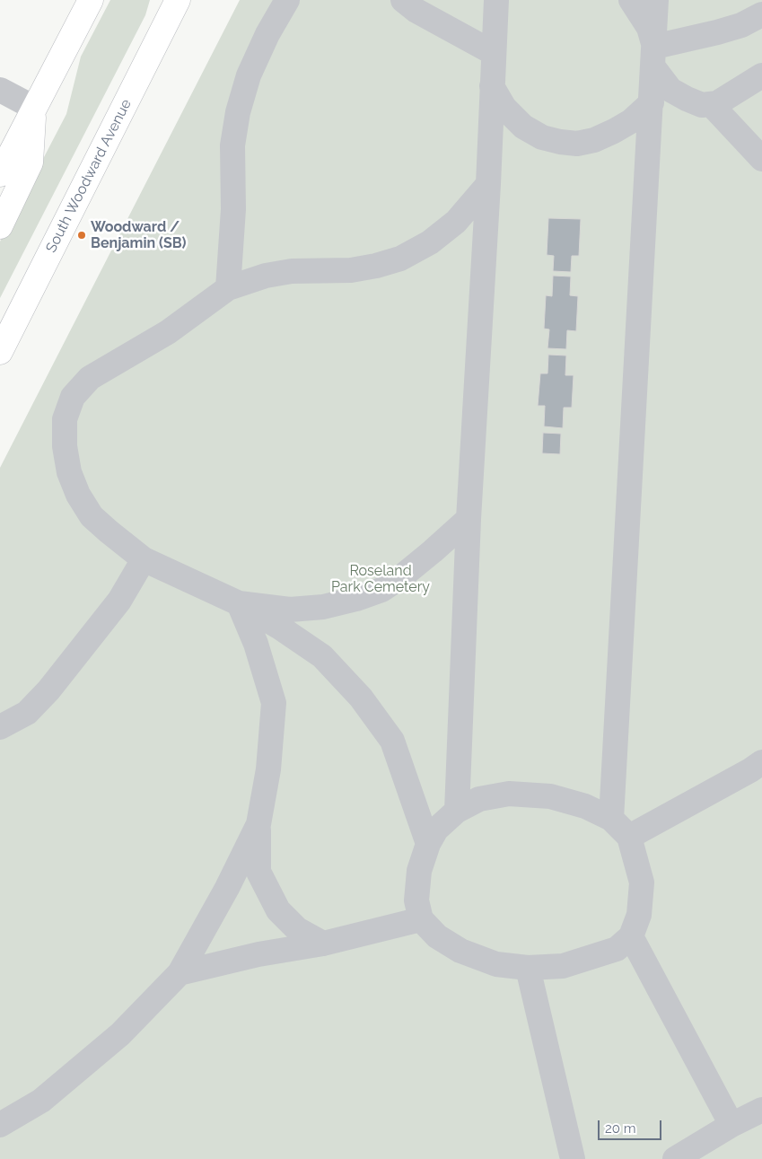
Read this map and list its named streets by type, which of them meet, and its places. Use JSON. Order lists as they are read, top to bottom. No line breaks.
{"streets":{"main road":["South Woodward Avenue"]},"parks":["Roseland Park Cemetery"],"places":["Woodward / Benjamin (SB)"],"scale_bar":"20 m"}
